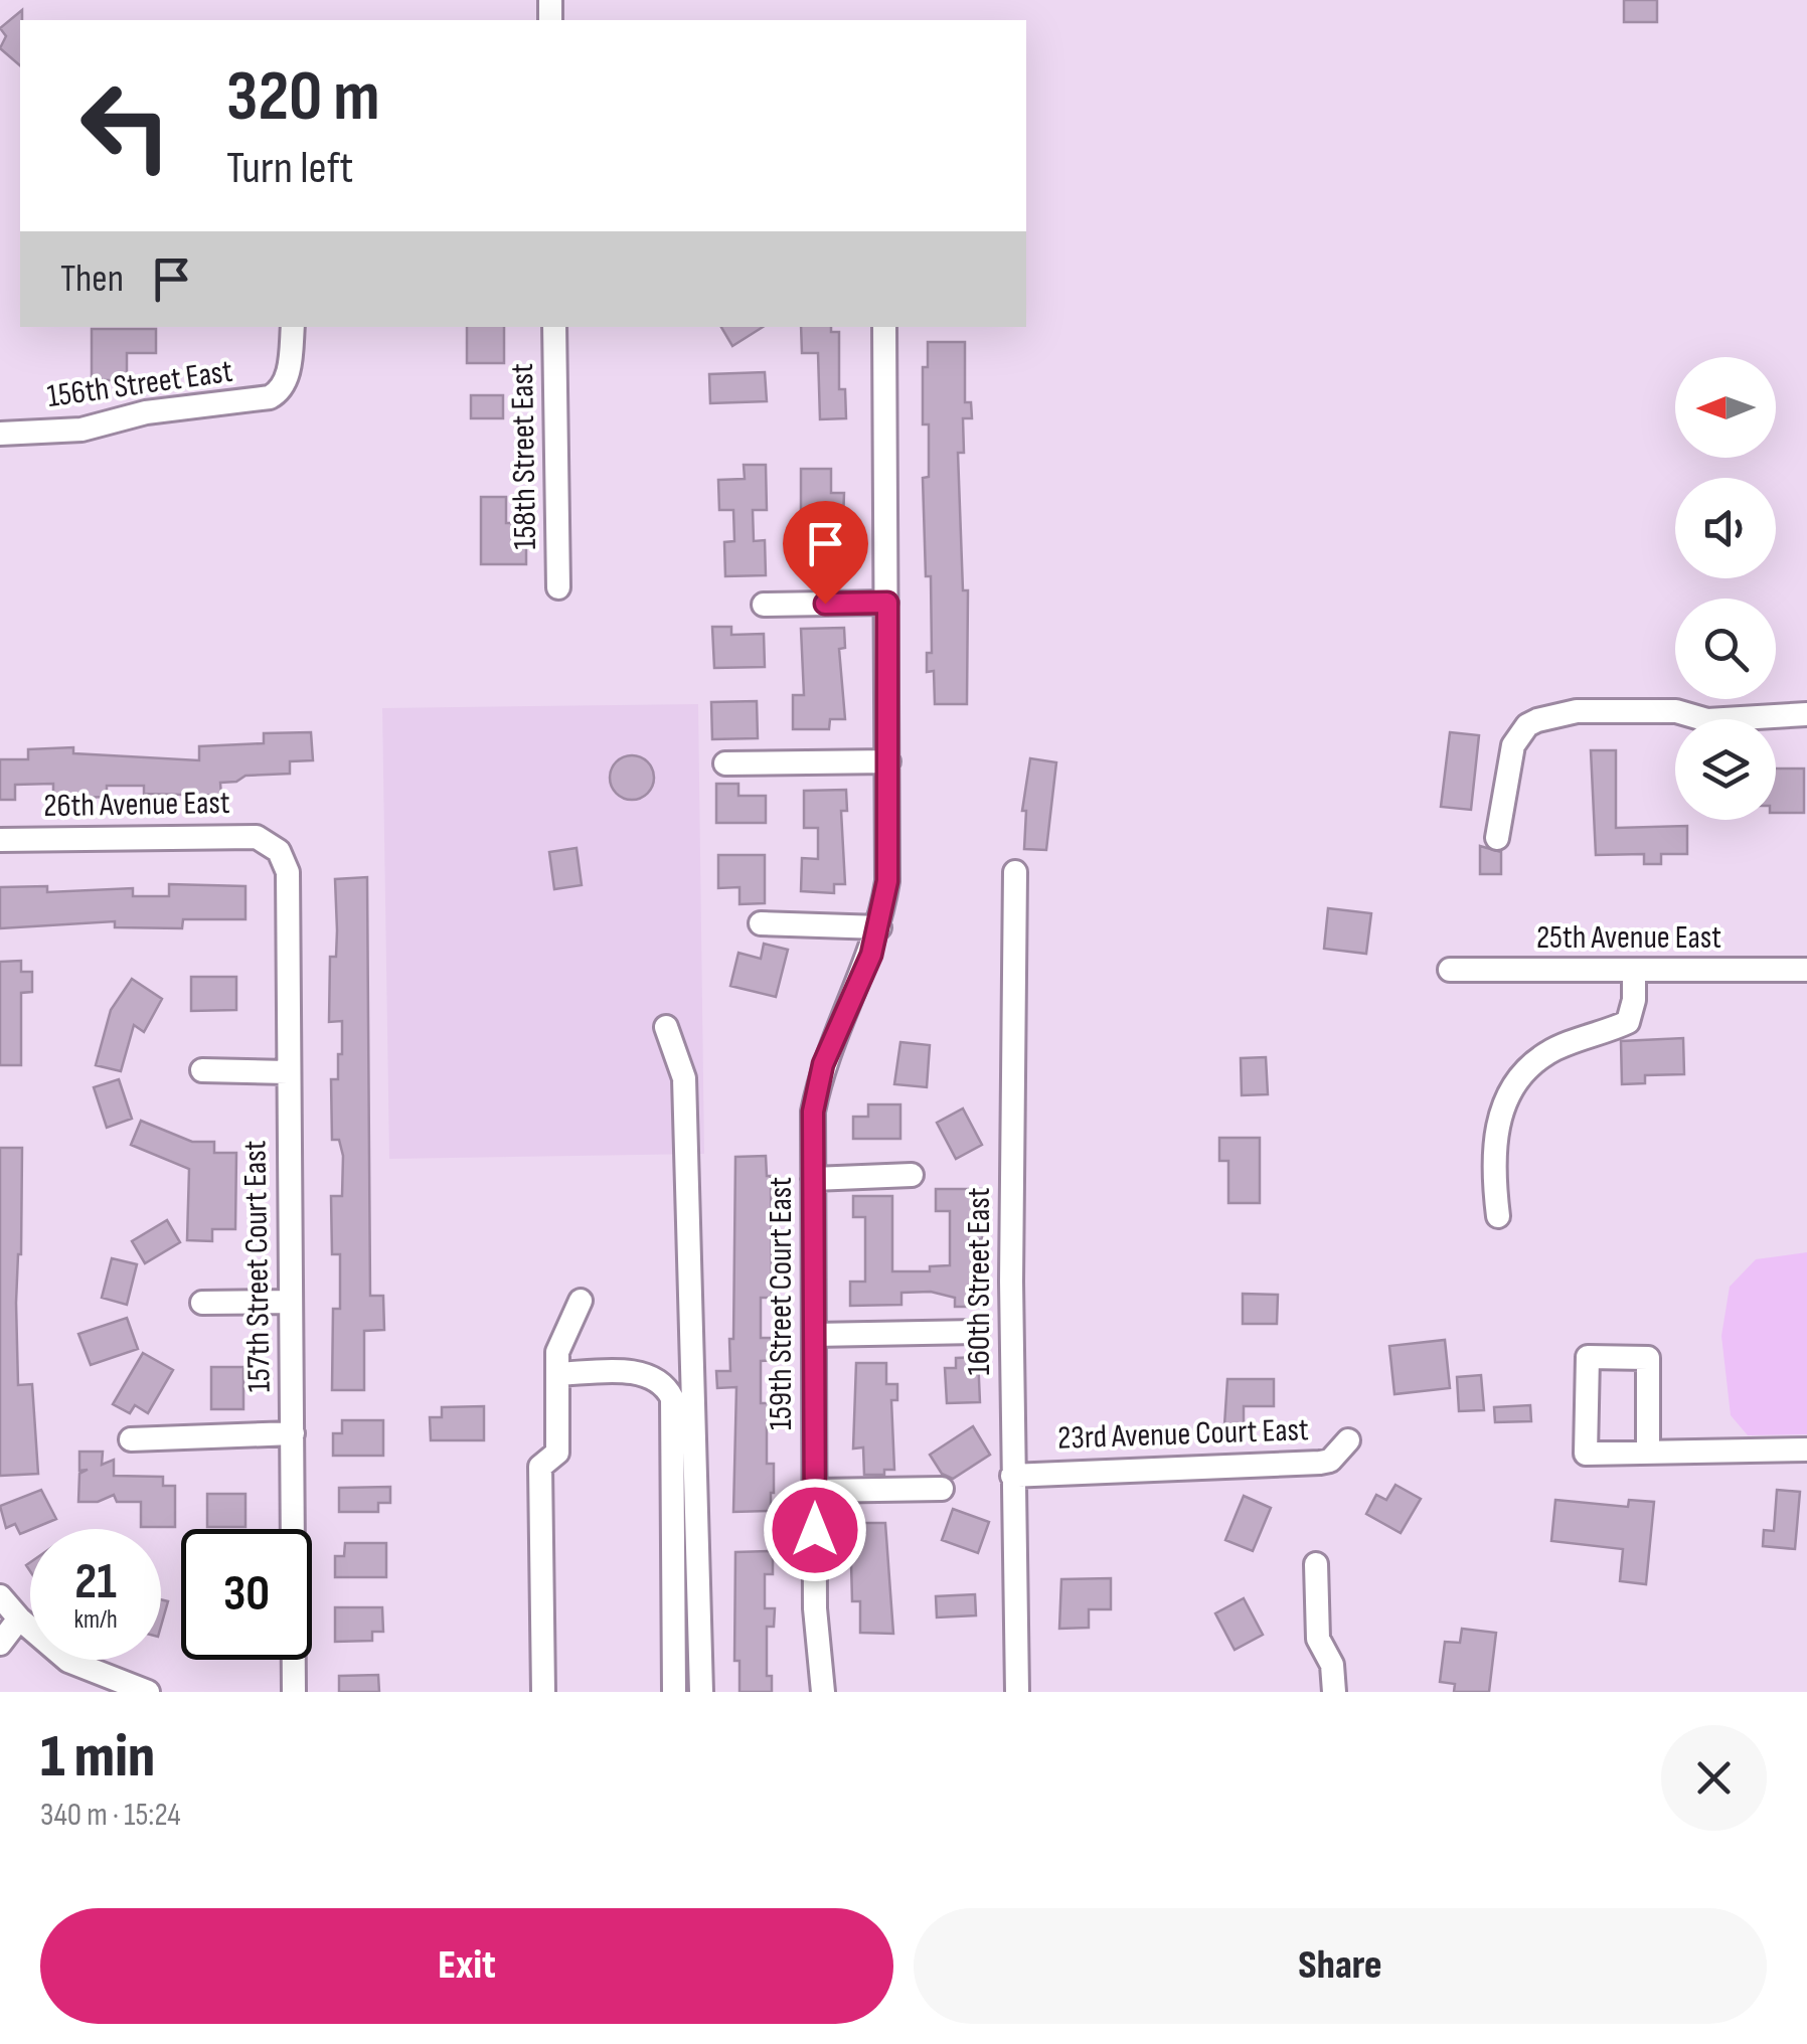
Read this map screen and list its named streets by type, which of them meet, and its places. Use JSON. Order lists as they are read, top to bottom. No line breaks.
{"streets":{"street":["156th Street East","158th Street East","26th Avenue East","25th Avenue East","157th Street Court East","160th Street East","159th Street Court East","23rd Avenue Court East"]},"crossings":[["26th Avenue East","157th Street Court East"],["160th Street East","23rd Avenue Court East"]],"north":"left","page":{"turn":["320 m","Turn left"],"then":"Then","speed":"21 km/h","limit":"30","heading":["1 min","340 m · 15:24"],"buttons":["Exit","Share"]}}
